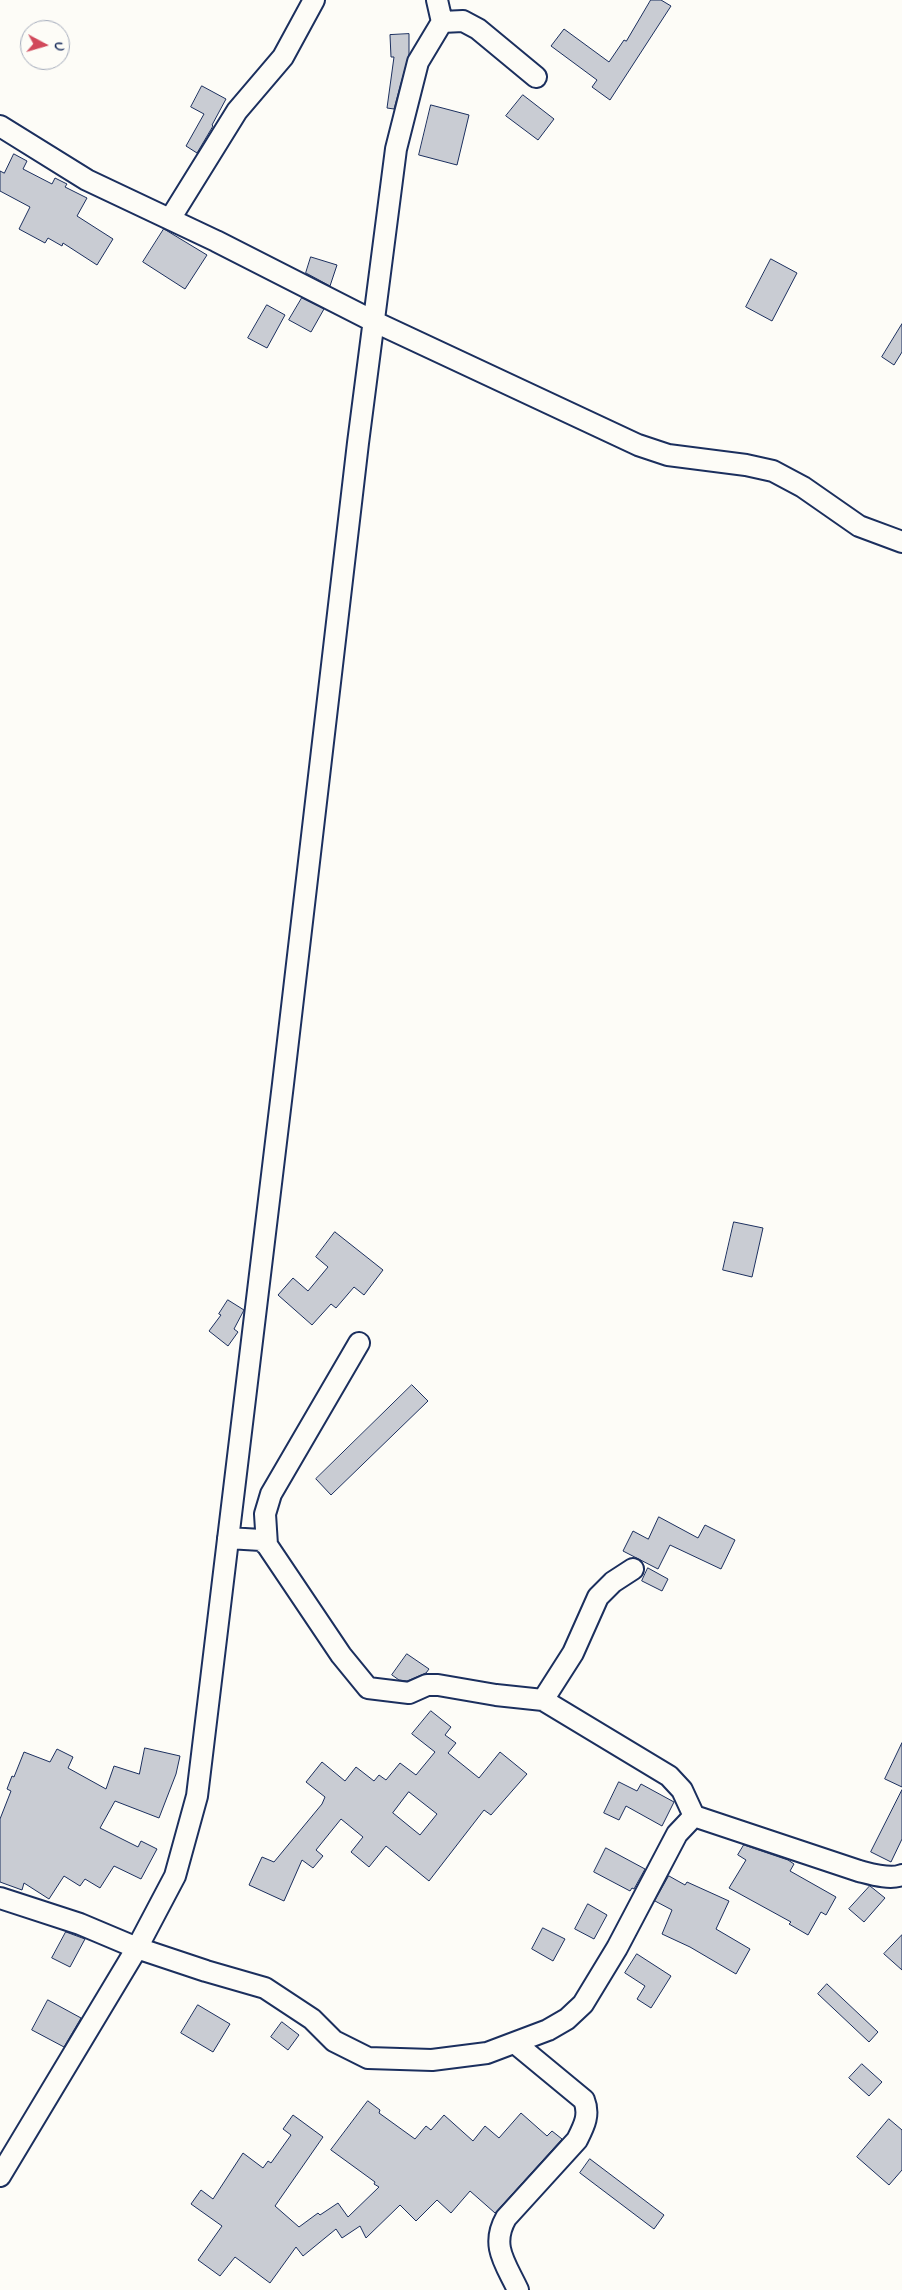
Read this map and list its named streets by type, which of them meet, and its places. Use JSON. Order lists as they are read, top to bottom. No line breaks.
{"north":"right"}
